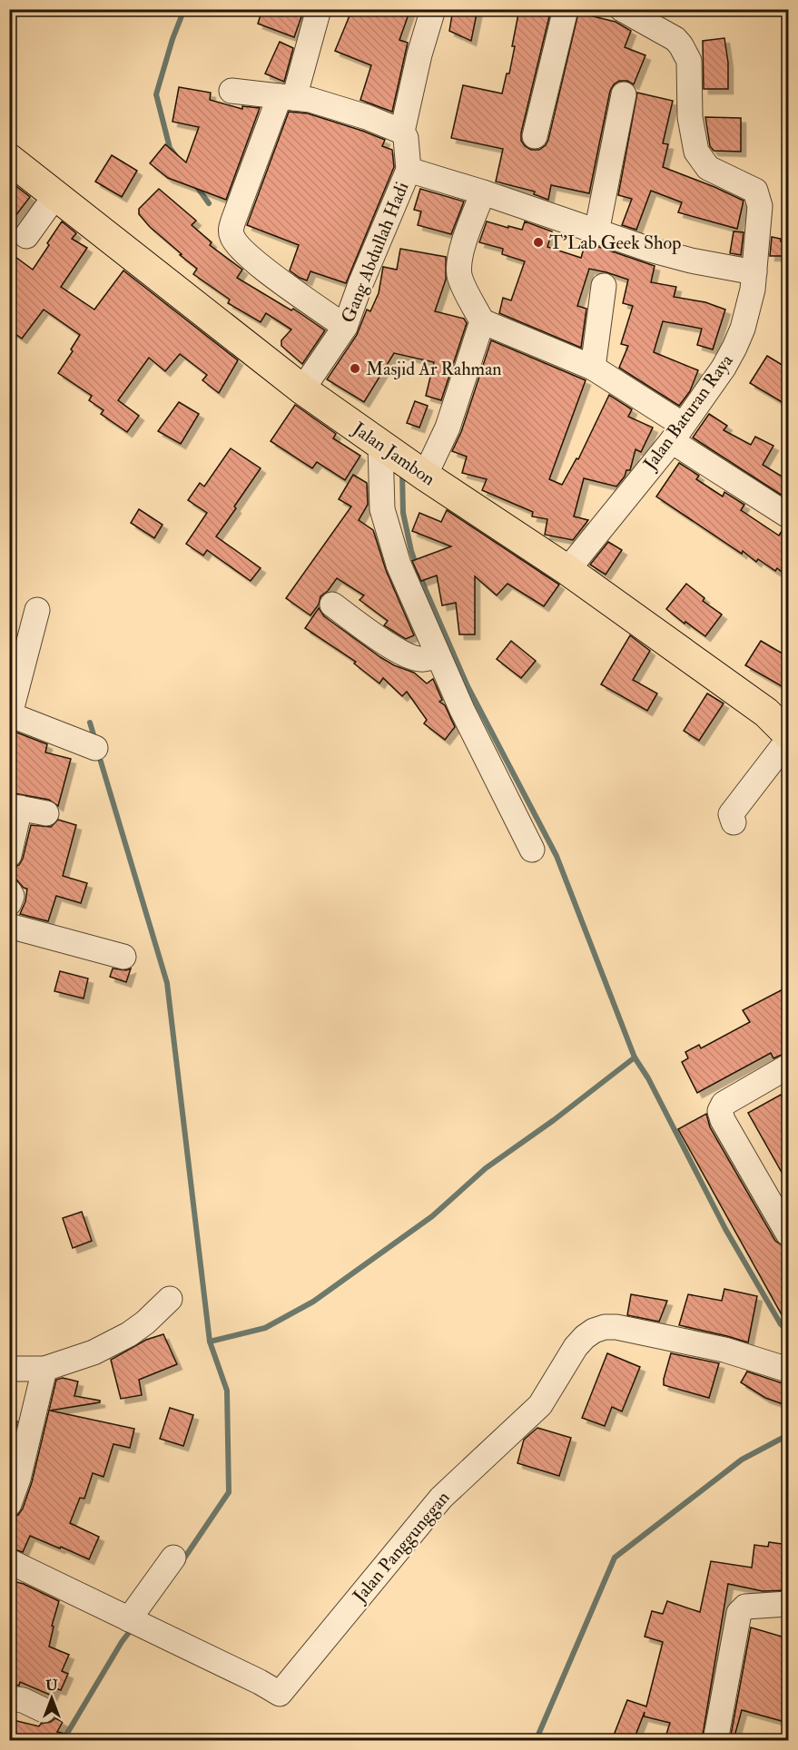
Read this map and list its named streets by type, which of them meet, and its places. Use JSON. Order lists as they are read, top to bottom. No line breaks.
{"streets":{"main road":["Jalan Jambon"],"street":["Gang Abdullah Hadi","Jalan Baturan Raya","Jalan Panggunggan"]},"crossings":[["Gang Abdullah Hadi","Jalan Jambon"],["Jalan Baturan Raya","Jalan Jambon"]],"places":["T'Lab Geek Shop","Masjid Ar Rahman"],"north":"top"}
